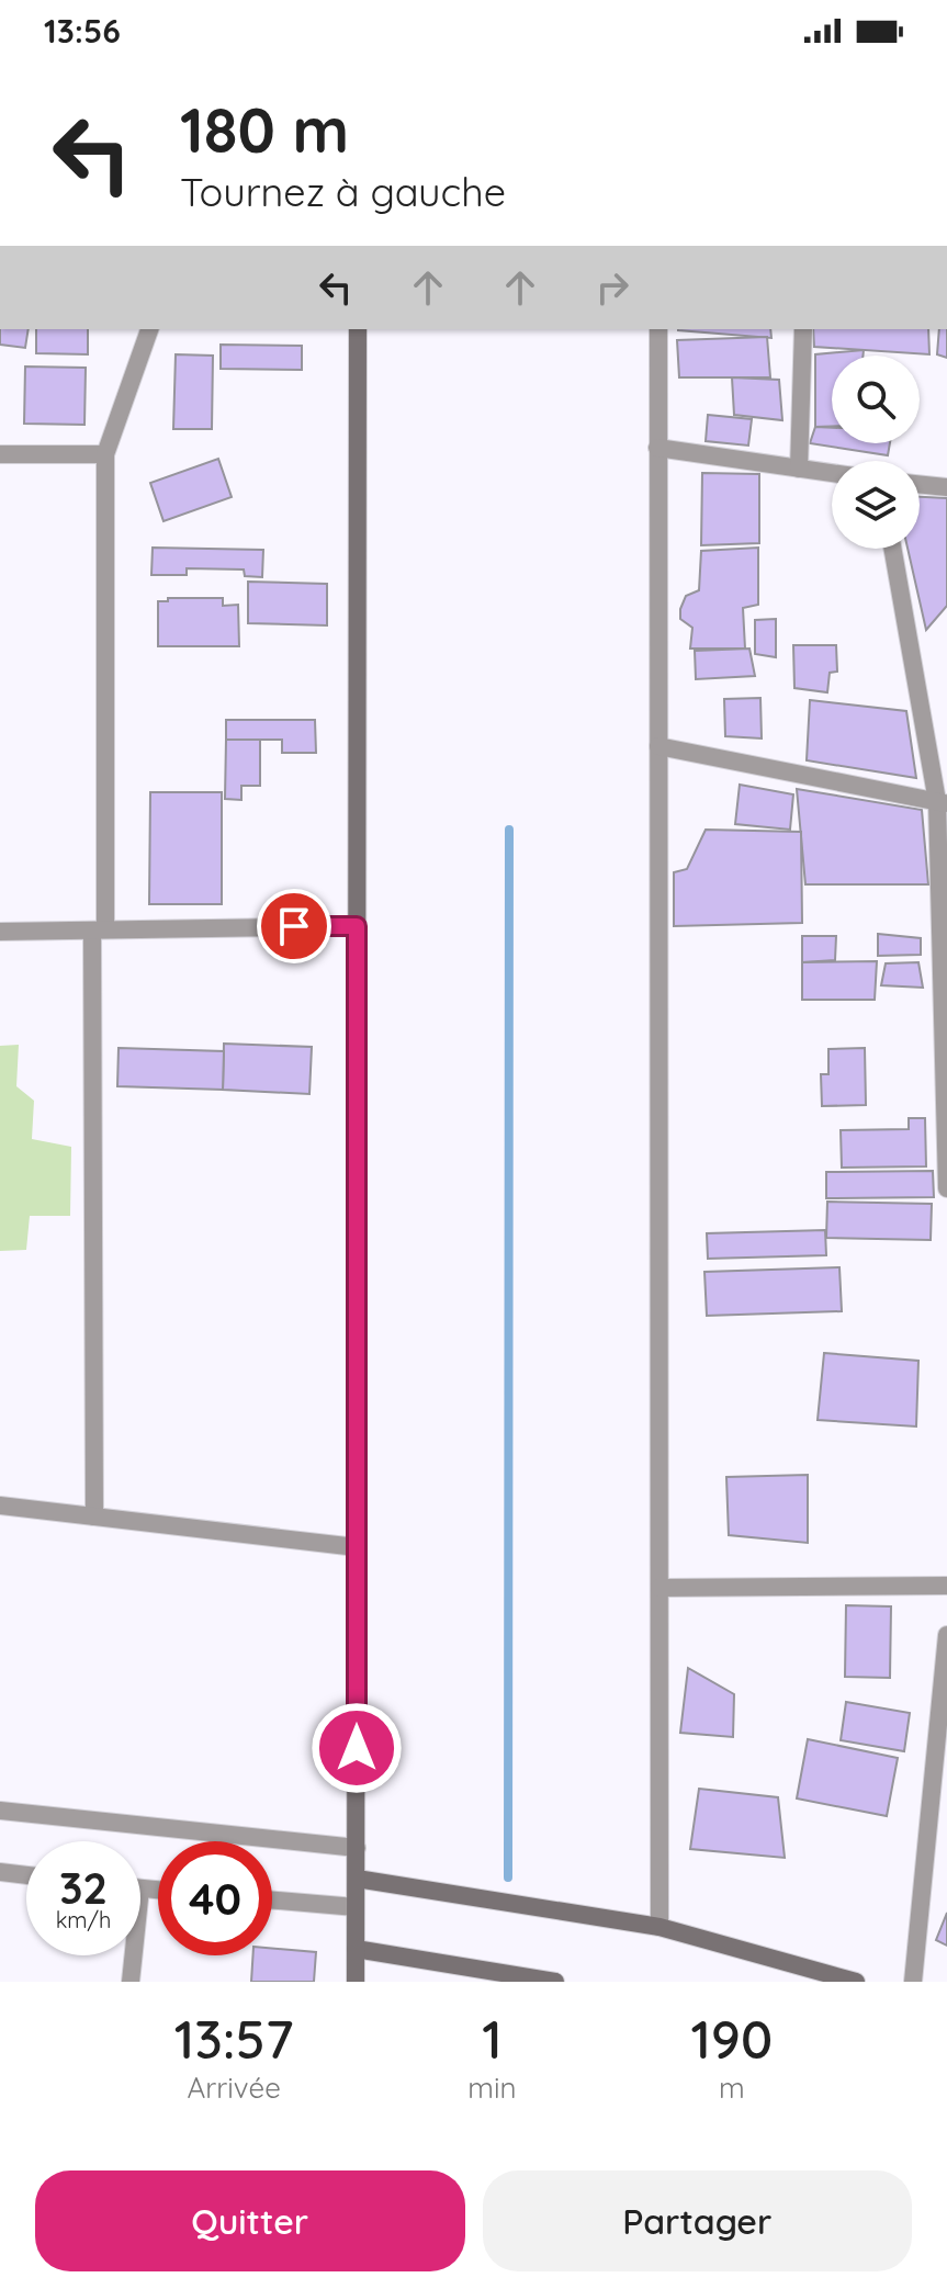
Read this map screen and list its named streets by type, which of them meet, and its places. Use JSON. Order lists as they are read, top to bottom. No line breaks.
{"page":{"status":"13:56","turn":["180 m","Tournez à gauche"],"speed":"32 km/h","limit":"40","eta":["13:57","Arrivée","1","min","190","m"],"buttons":["Quitter","Partager"]}}
